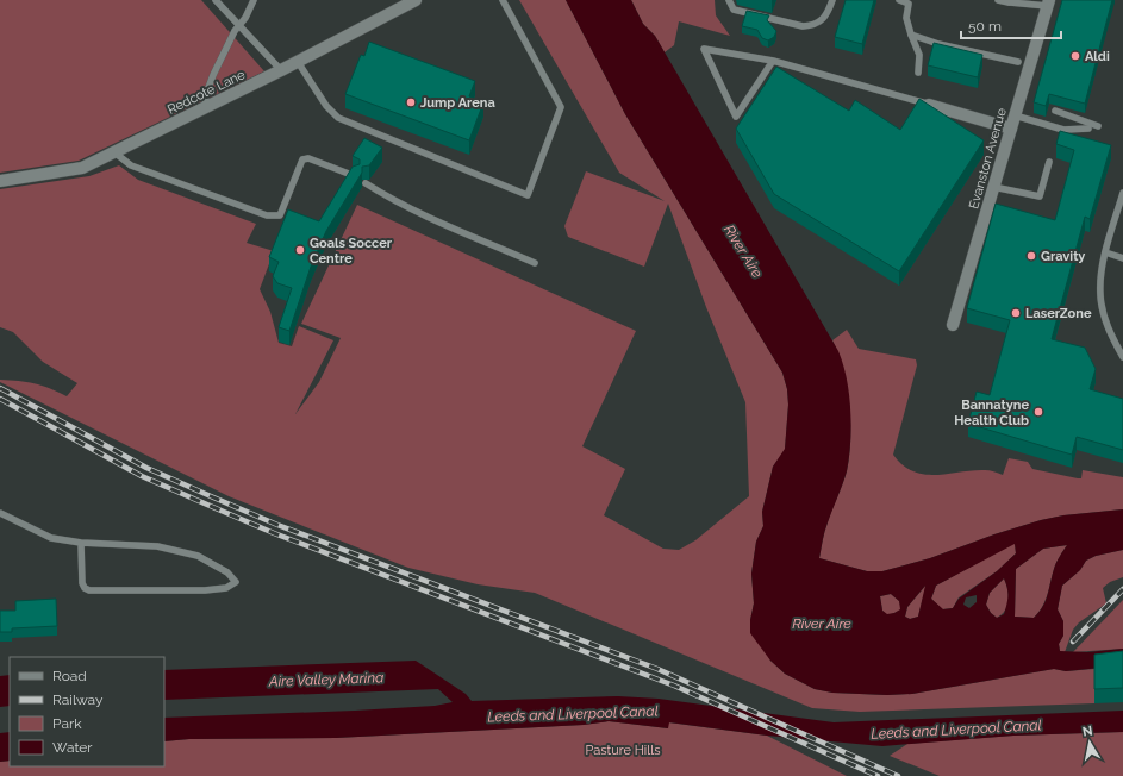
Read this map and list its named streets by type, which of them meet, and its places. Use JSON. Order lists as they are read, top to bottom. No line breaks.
{"streets":{"street":["Redcote Lane","Evanston Avenue"]},"water":["River Aire","Aire Valley Marina","Leeds and Liverpool Canal"],"parks":["Pasture Hills"],"places":["Aldi","Jump Arena","Goals Soccer Centre","Gravity","LaserZone","Bannatyne Health Club"],"legend":["Road","Railway","Park","Water"],"scale_bar":"50 m","north":"top"}
